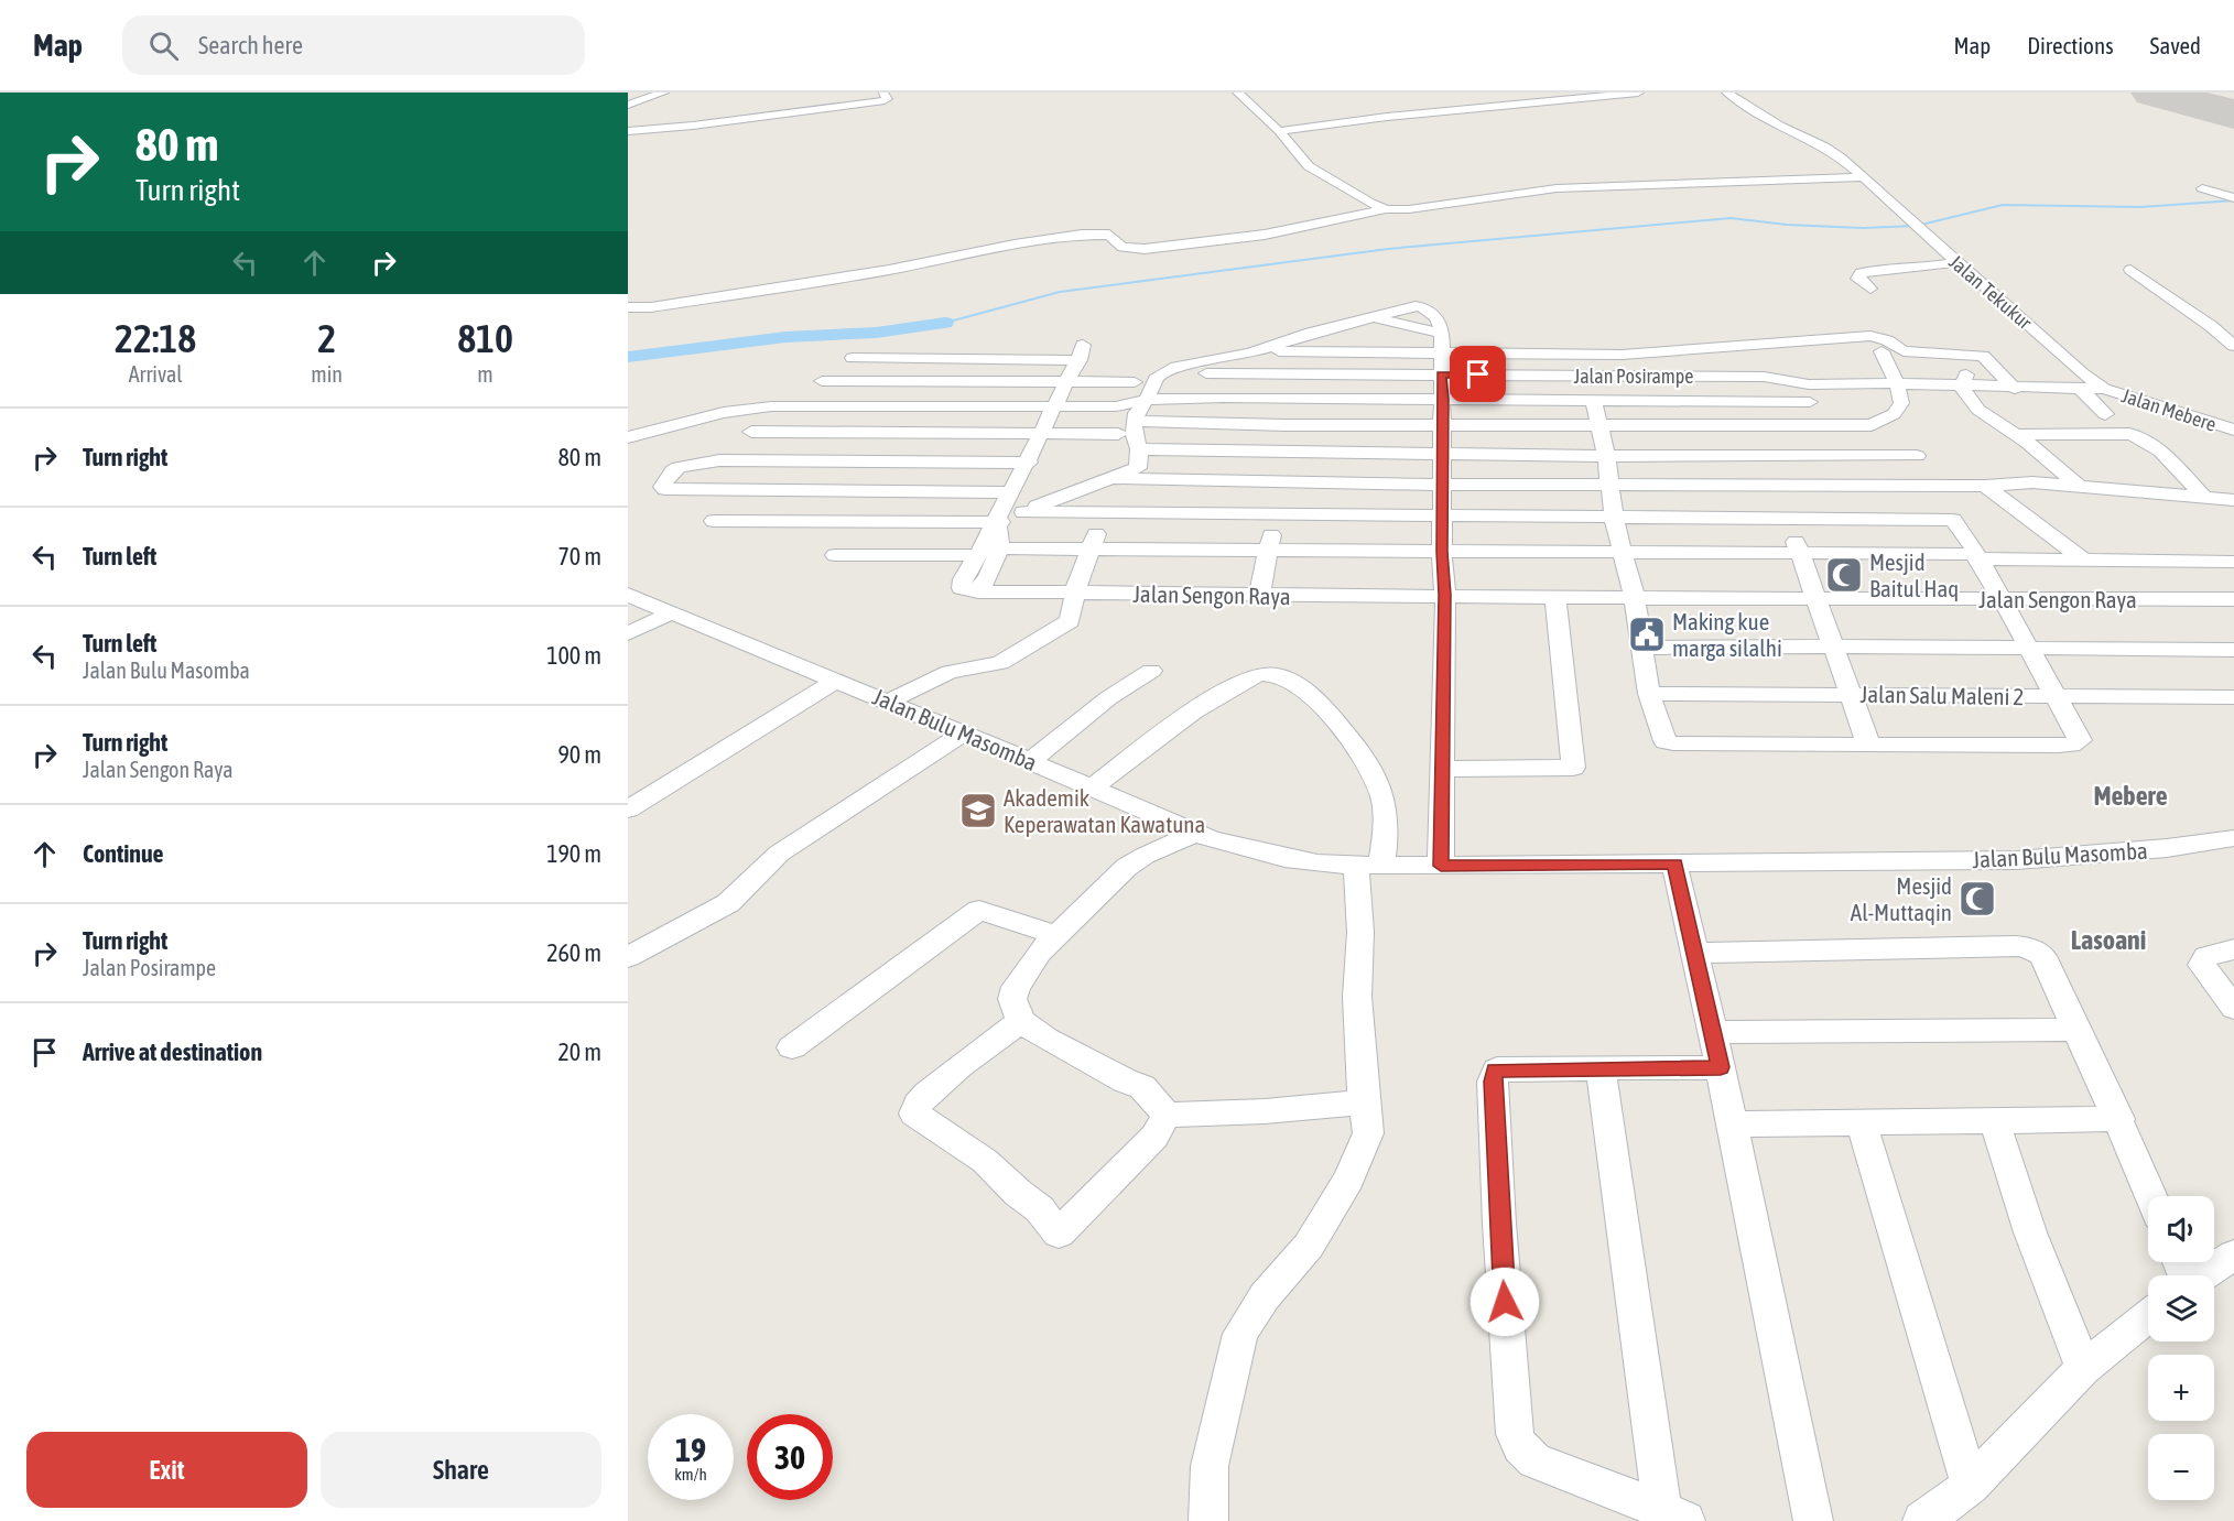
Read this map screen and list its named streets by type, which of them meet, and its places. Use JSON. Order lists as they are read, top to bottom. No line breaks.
{"streets":{"street":["Jalan Tekukur","Jalan Posirampe","Jalan Mebere","Jalan Sengon Raya","Jalan Salu Maleni 2","Jalan Bulu Masomba"]},"crossings":[["Jalan Tekukur","Jalan Posirampe"],["Jalan Tekukur","Jalan Mebere"],["Jalan Posirampe","Jalan Mebere"]],"districts":["Mebere","Lasoani"],"places":{"mosque":["Mesjid Baitul Haq","Mesjid Al-Muttaqin"],"public building":["Making kue marga silalhi"],"school or university":["Akademik Keperawatan Kawatuna"]},"page":{"header":"Map","search":"Search here","nav":["Map","Directions","Saved"],"turn":["80 m","Turn right"],"eta":["22:18","Arrival","2","min","810","m"],"list":[{"name":"Turn right","value":"80 m"},{"name":"Turn left","value":"70 m"},{"name":"Turn left","note":"Jalan Bulu Masomba","value":"100 m"},{"name":"Turn right","note":"Jalan Sengon Raya","value":"90 m"},{"name":"Continue","value":"190 m"},{"name":"Turn right","note":"Jalan Posirampe","value":"260 m"},{"name":"Arrive at destination","value":"20 m"}],"map_buttons":["+","−"],"speed":"19 km/h","limit":"30","buttons":["Exit","Share"]}}
